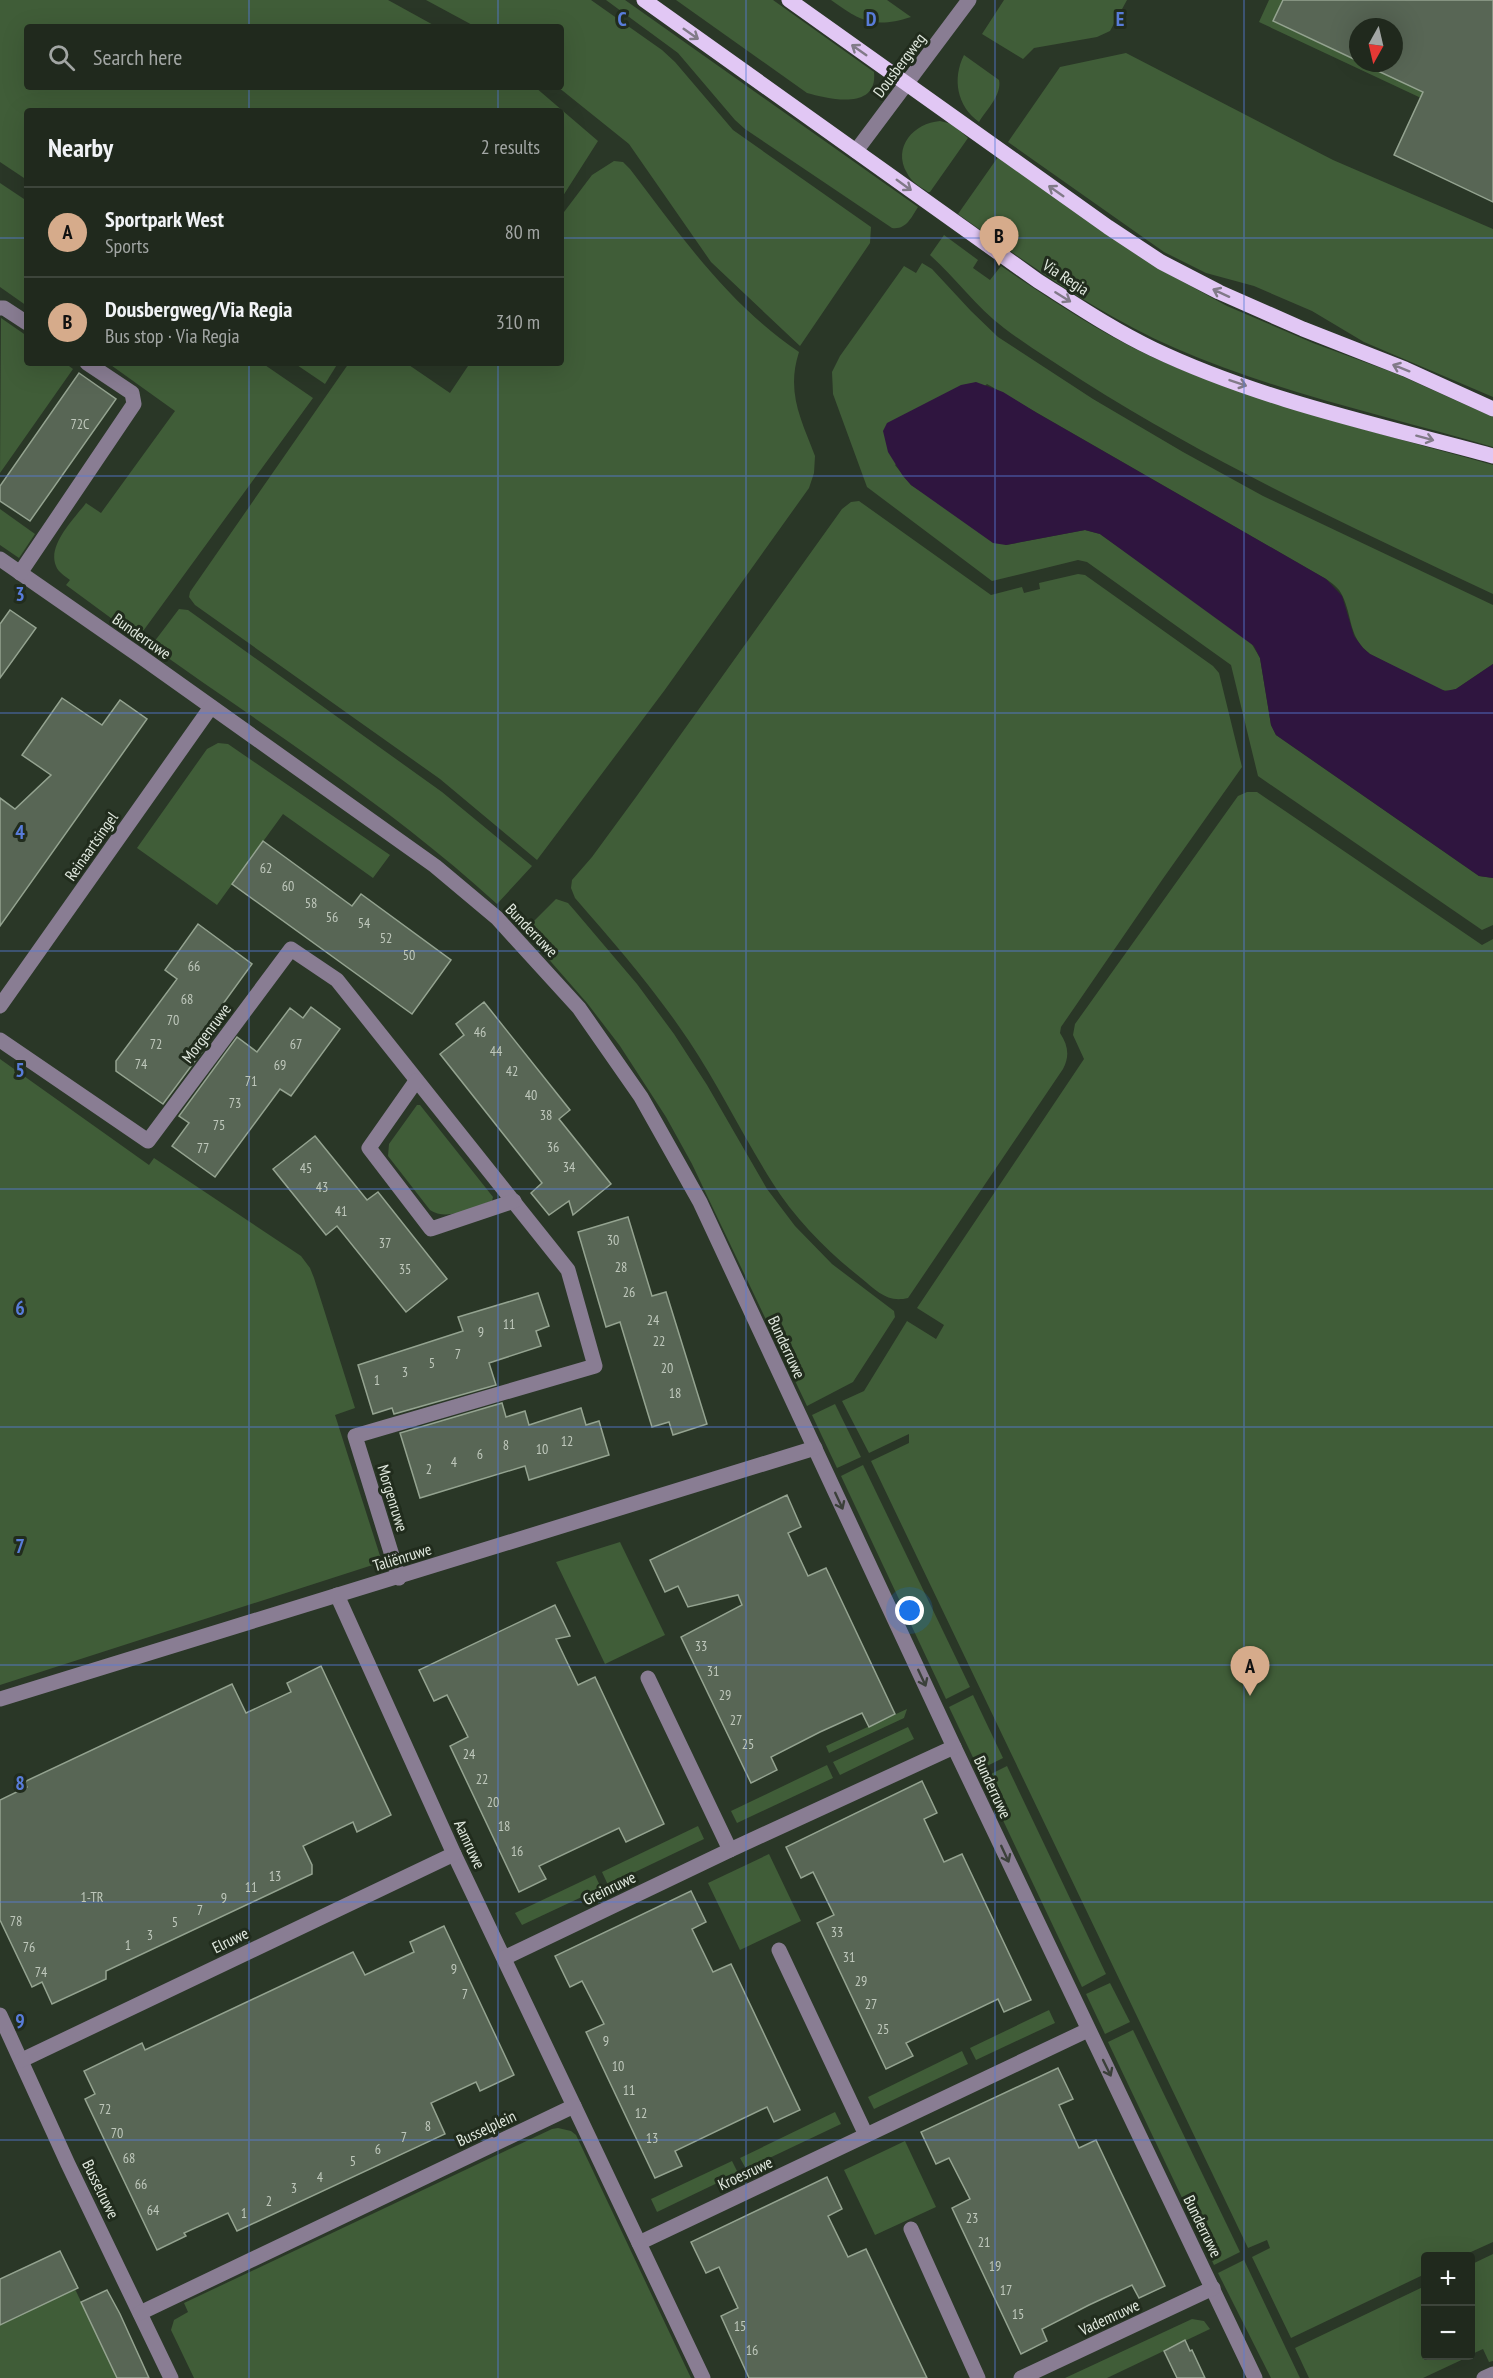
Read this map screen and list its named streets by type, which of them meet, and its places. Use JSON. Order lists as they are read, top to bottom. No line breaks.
{"streets":{"main road":["Via Regia"],"street":["Dousbergweg","Bunderruwe","Reinaartsingel","Morgenruwe","Taliënruwe","Aamruwe","Greinruwe","Elruwe","Busselplein","Kroesruwe","Busselruwe","Vademruwe"]},"crossings":[["Dousbergweg","Via Regia"],["Bunderruwe","Reinaartsingel"],["Bunderruwe","Taliënruwe"],["Bunderruwe","Greinruwe"],["Bunderruwe","Kroesruwe"],["Bunderruwe","Vademruwe"],["Morgenruwe","Taliënruwe"],["Taliënruwe","Aamruwe"],["Aamruwe","Greinruwe"],["Aamruwe","Elruwe"],["Aamruwe","Busselplein"],["Elruwe","Busselruwe"],["Busselplein","Busselruwe"]],"one_way":["Bunderruwe"],"house_numbers":["72C","62","60","58","56","54","52","50","66","68","70","46","72","67","44","74","69","42","71","40","73","38","75","36","77","34","45","43","41","30","37","28","35","26","24","11","9","22","7","5","20","3","1","18","12","8","10","6","4","2","33","31","29","27","25","24","22","20","18","16","13","11","1-TR","9","7","78","5","33","3","1","76","31","9","74","29","7","27","25","9","10","11","72","12","8","70","7","13","6","68","5","4","66","3","2","64","1","23","21","19","17","15","15","16"],"north":"bottom","page":{"search":"Search here","heading":["Nearby","2 results"],"list":[{"mark":"A","name":"Sportpark West","note":"Sports","value":"80 m"},{"mark":"B","name":"Dousbergweg/Via Regia","note":"Bus stop · Via Regia","value":"310 m"}],"pins":["B","A"],"map_buttons":["+","−"]},"grid":{"columns":["C","D","E"],"rows":["3","4","5","6","7","8","9"]}}
